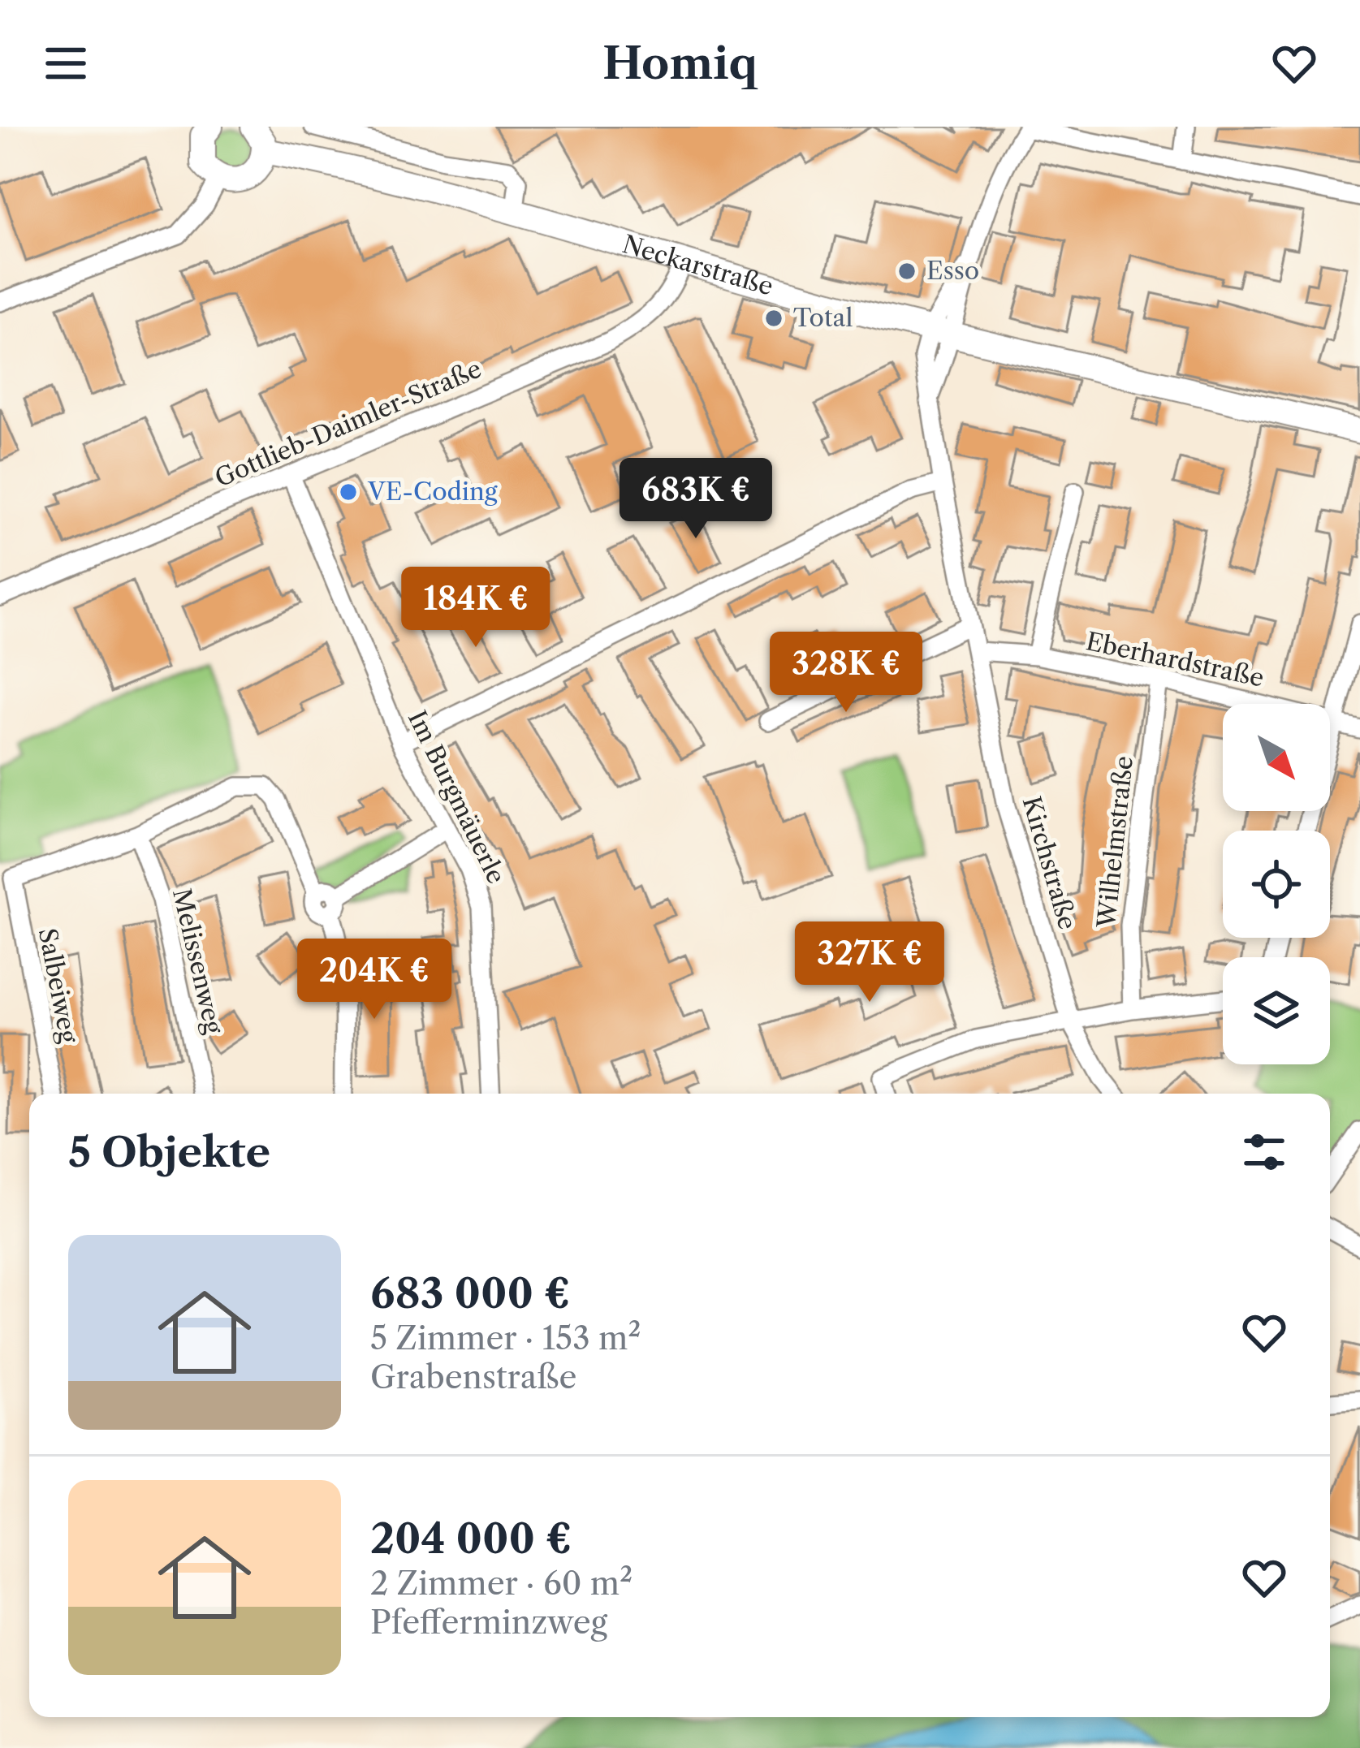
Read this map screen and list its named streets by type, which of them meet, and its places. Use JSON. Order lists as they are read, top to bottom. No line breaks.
{"streets":{"main road":["Neckarstraße"],"street":["Gottlieb-Daimler-Straße","Eberhardstraße","Im Burgmäuerle","Wilhelmstraße","Kirchstraße","Melissenweg","Salbeiweg"]},"crossings":[["Neckarstraße","Gottlieb-Daimler-Straße"],["Neckarstraße","Kirchstraße"],["Gottlieb-Daimler-Straße","Im Burgmäuerle"],["Eberhardstraße","Wilhelmstraße"],["Eberhardstraße","Kirchstraße"]],"places":["Esso","Total","VE-Coding"],"north":"bottom right","page":{"header":"Homiq","price":["683K €","184K €","328K €","327K €","204K €"],"heading":"5 Objekte","list":[{"name":"683 000 €","note":"5 Zimmer · 153 m² · Grabenstraße"},{"name":"204 000 €","note":"2 Zimmer · 60 m² · Pfefferminzweg"}]}}
